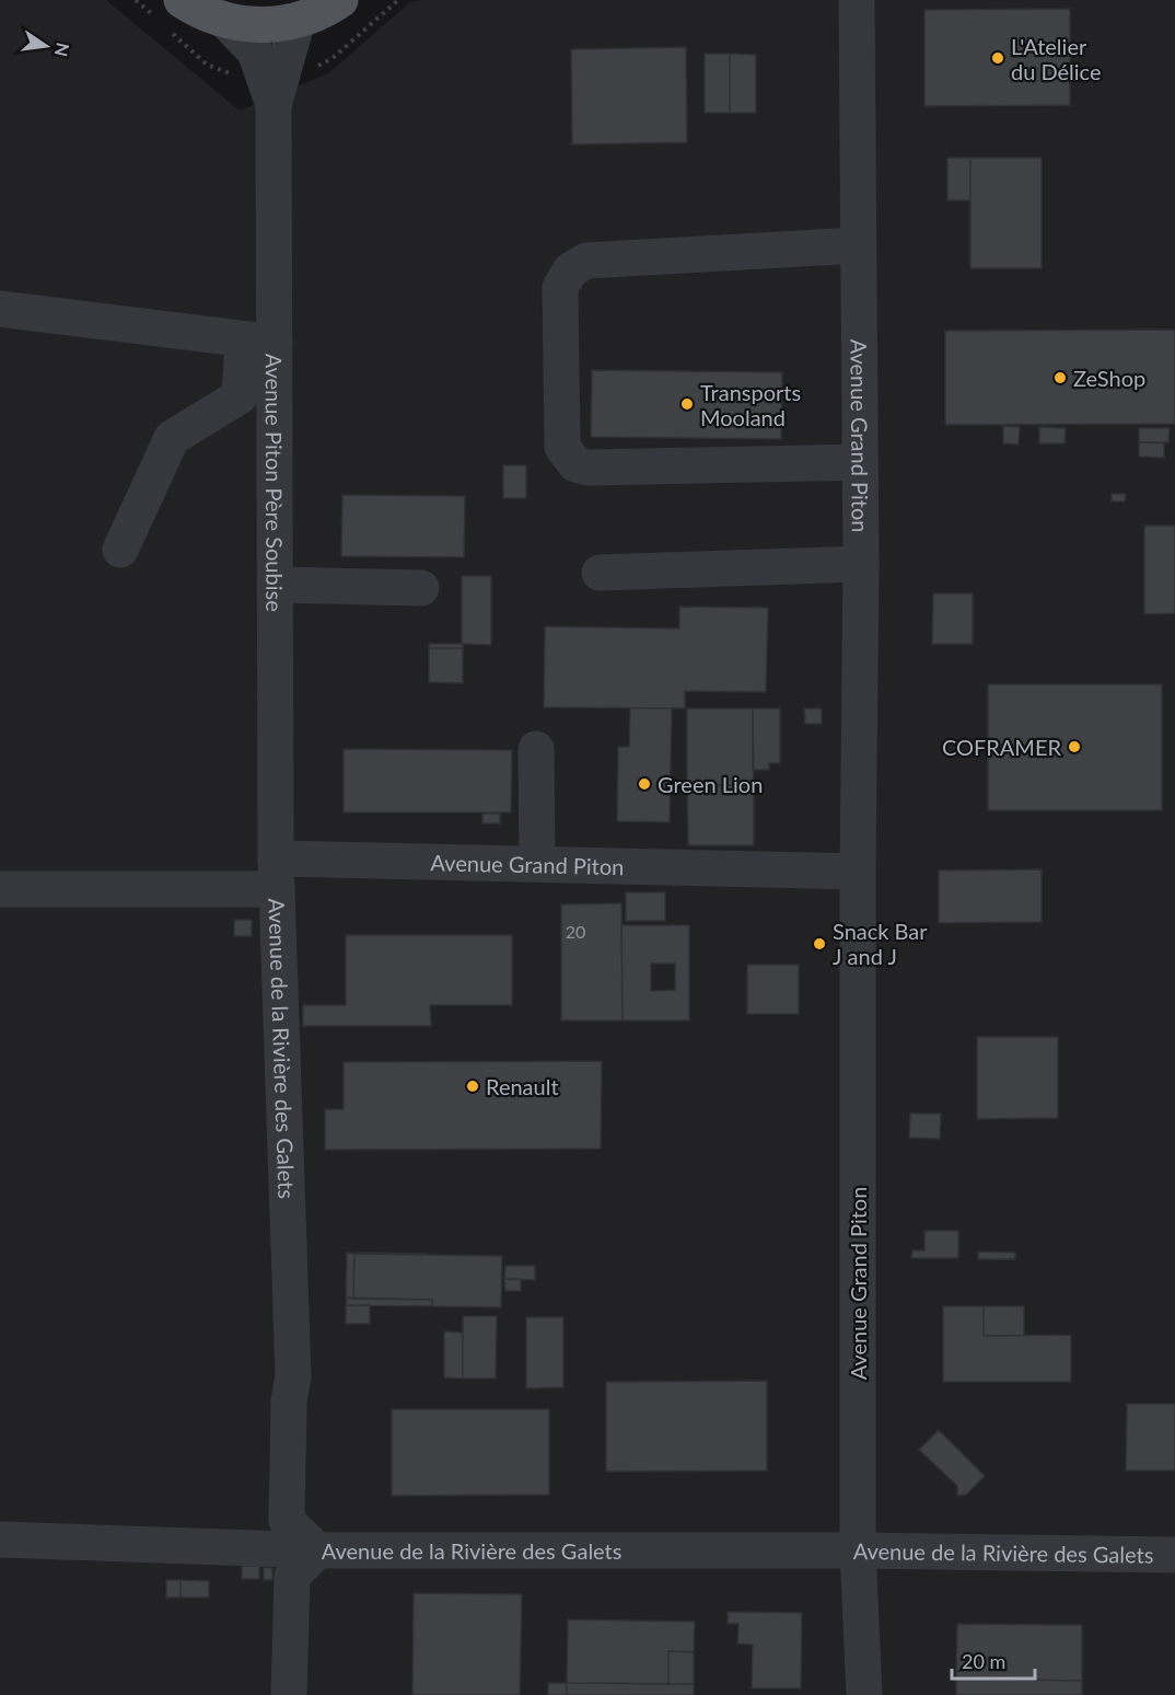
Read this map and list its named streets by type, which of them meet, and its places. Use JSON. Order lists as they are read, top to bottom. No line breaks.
{"streets":{"street":["Avenue Grand Piton","Avenue Piton Père Soubise","Avenue de la Rivière des Galets"]},"crossings":[["Avenue Grand Piton","Avenue Piton Père Soubise"],["Avenue Grand Piton","Avenue de la Rivière des Galets"],["Avenue Piton Père Soubise","Avenue de la Rivière des Galets"]],"places":["L'Atelier du Délice","ZeShop","Transports Mooland","COFRAMER","Green Lion","Snack Bar J and J","Renault"],"house_numbers":["20"],"scale_bar":"20 m","north":"right"}
